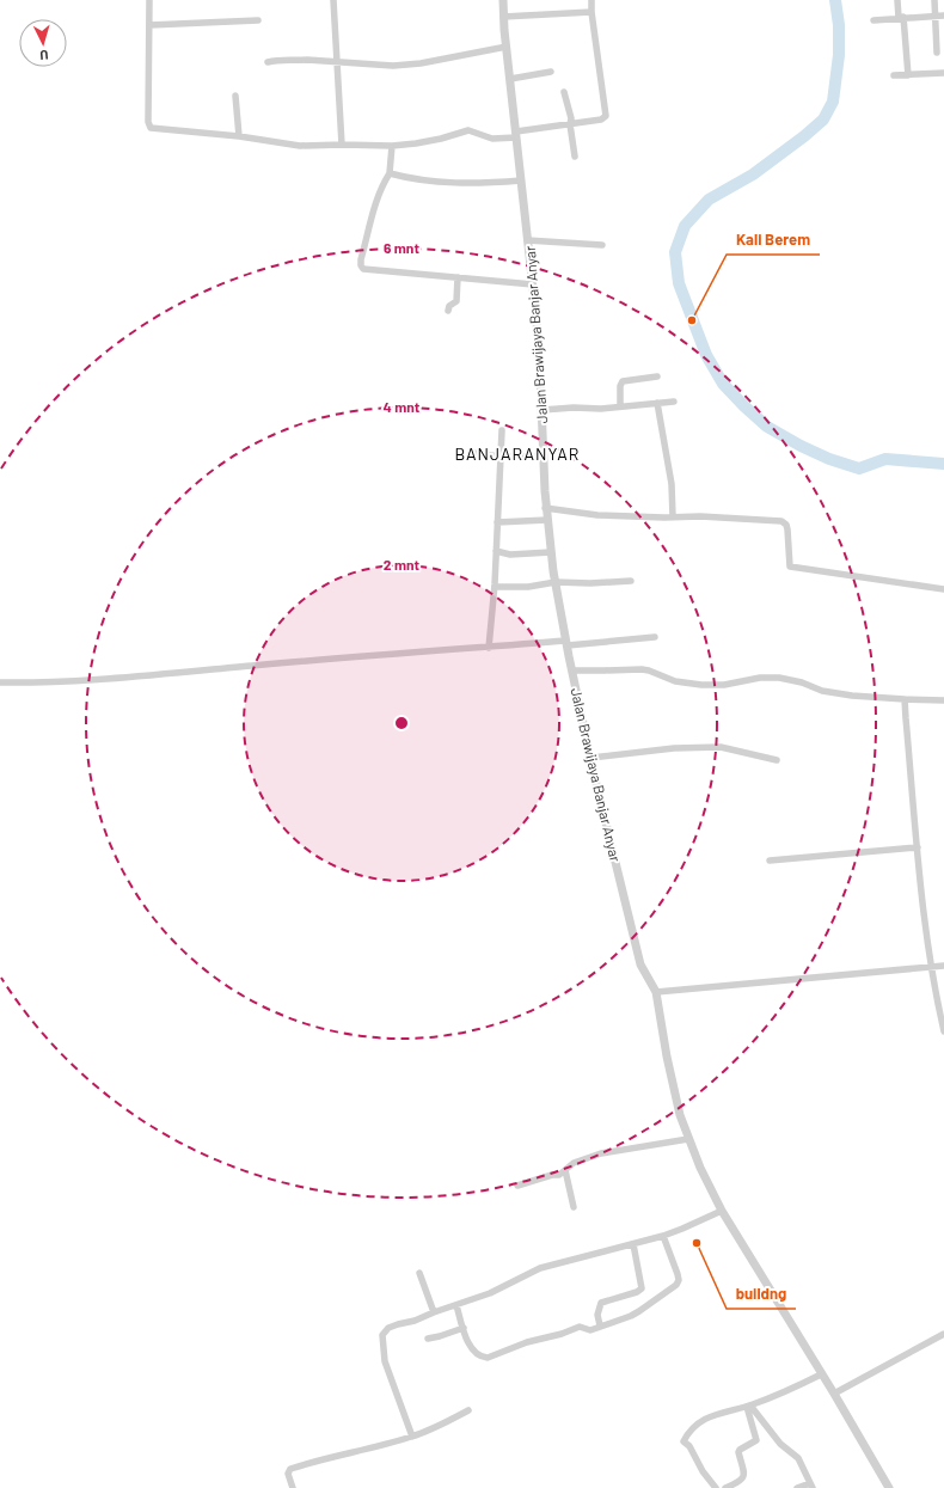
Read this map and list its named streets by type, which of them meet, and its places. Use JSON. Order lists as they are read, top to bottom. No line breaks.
{"streets":{"street":["Jalan Brawijaya Banjar Anyar"]},"districts":["BANJARANYAR"],"places":["Kali Berem","buildng"],"north":"bottom","rings":["6 mnt","4 mnt","2 mnt"]}
